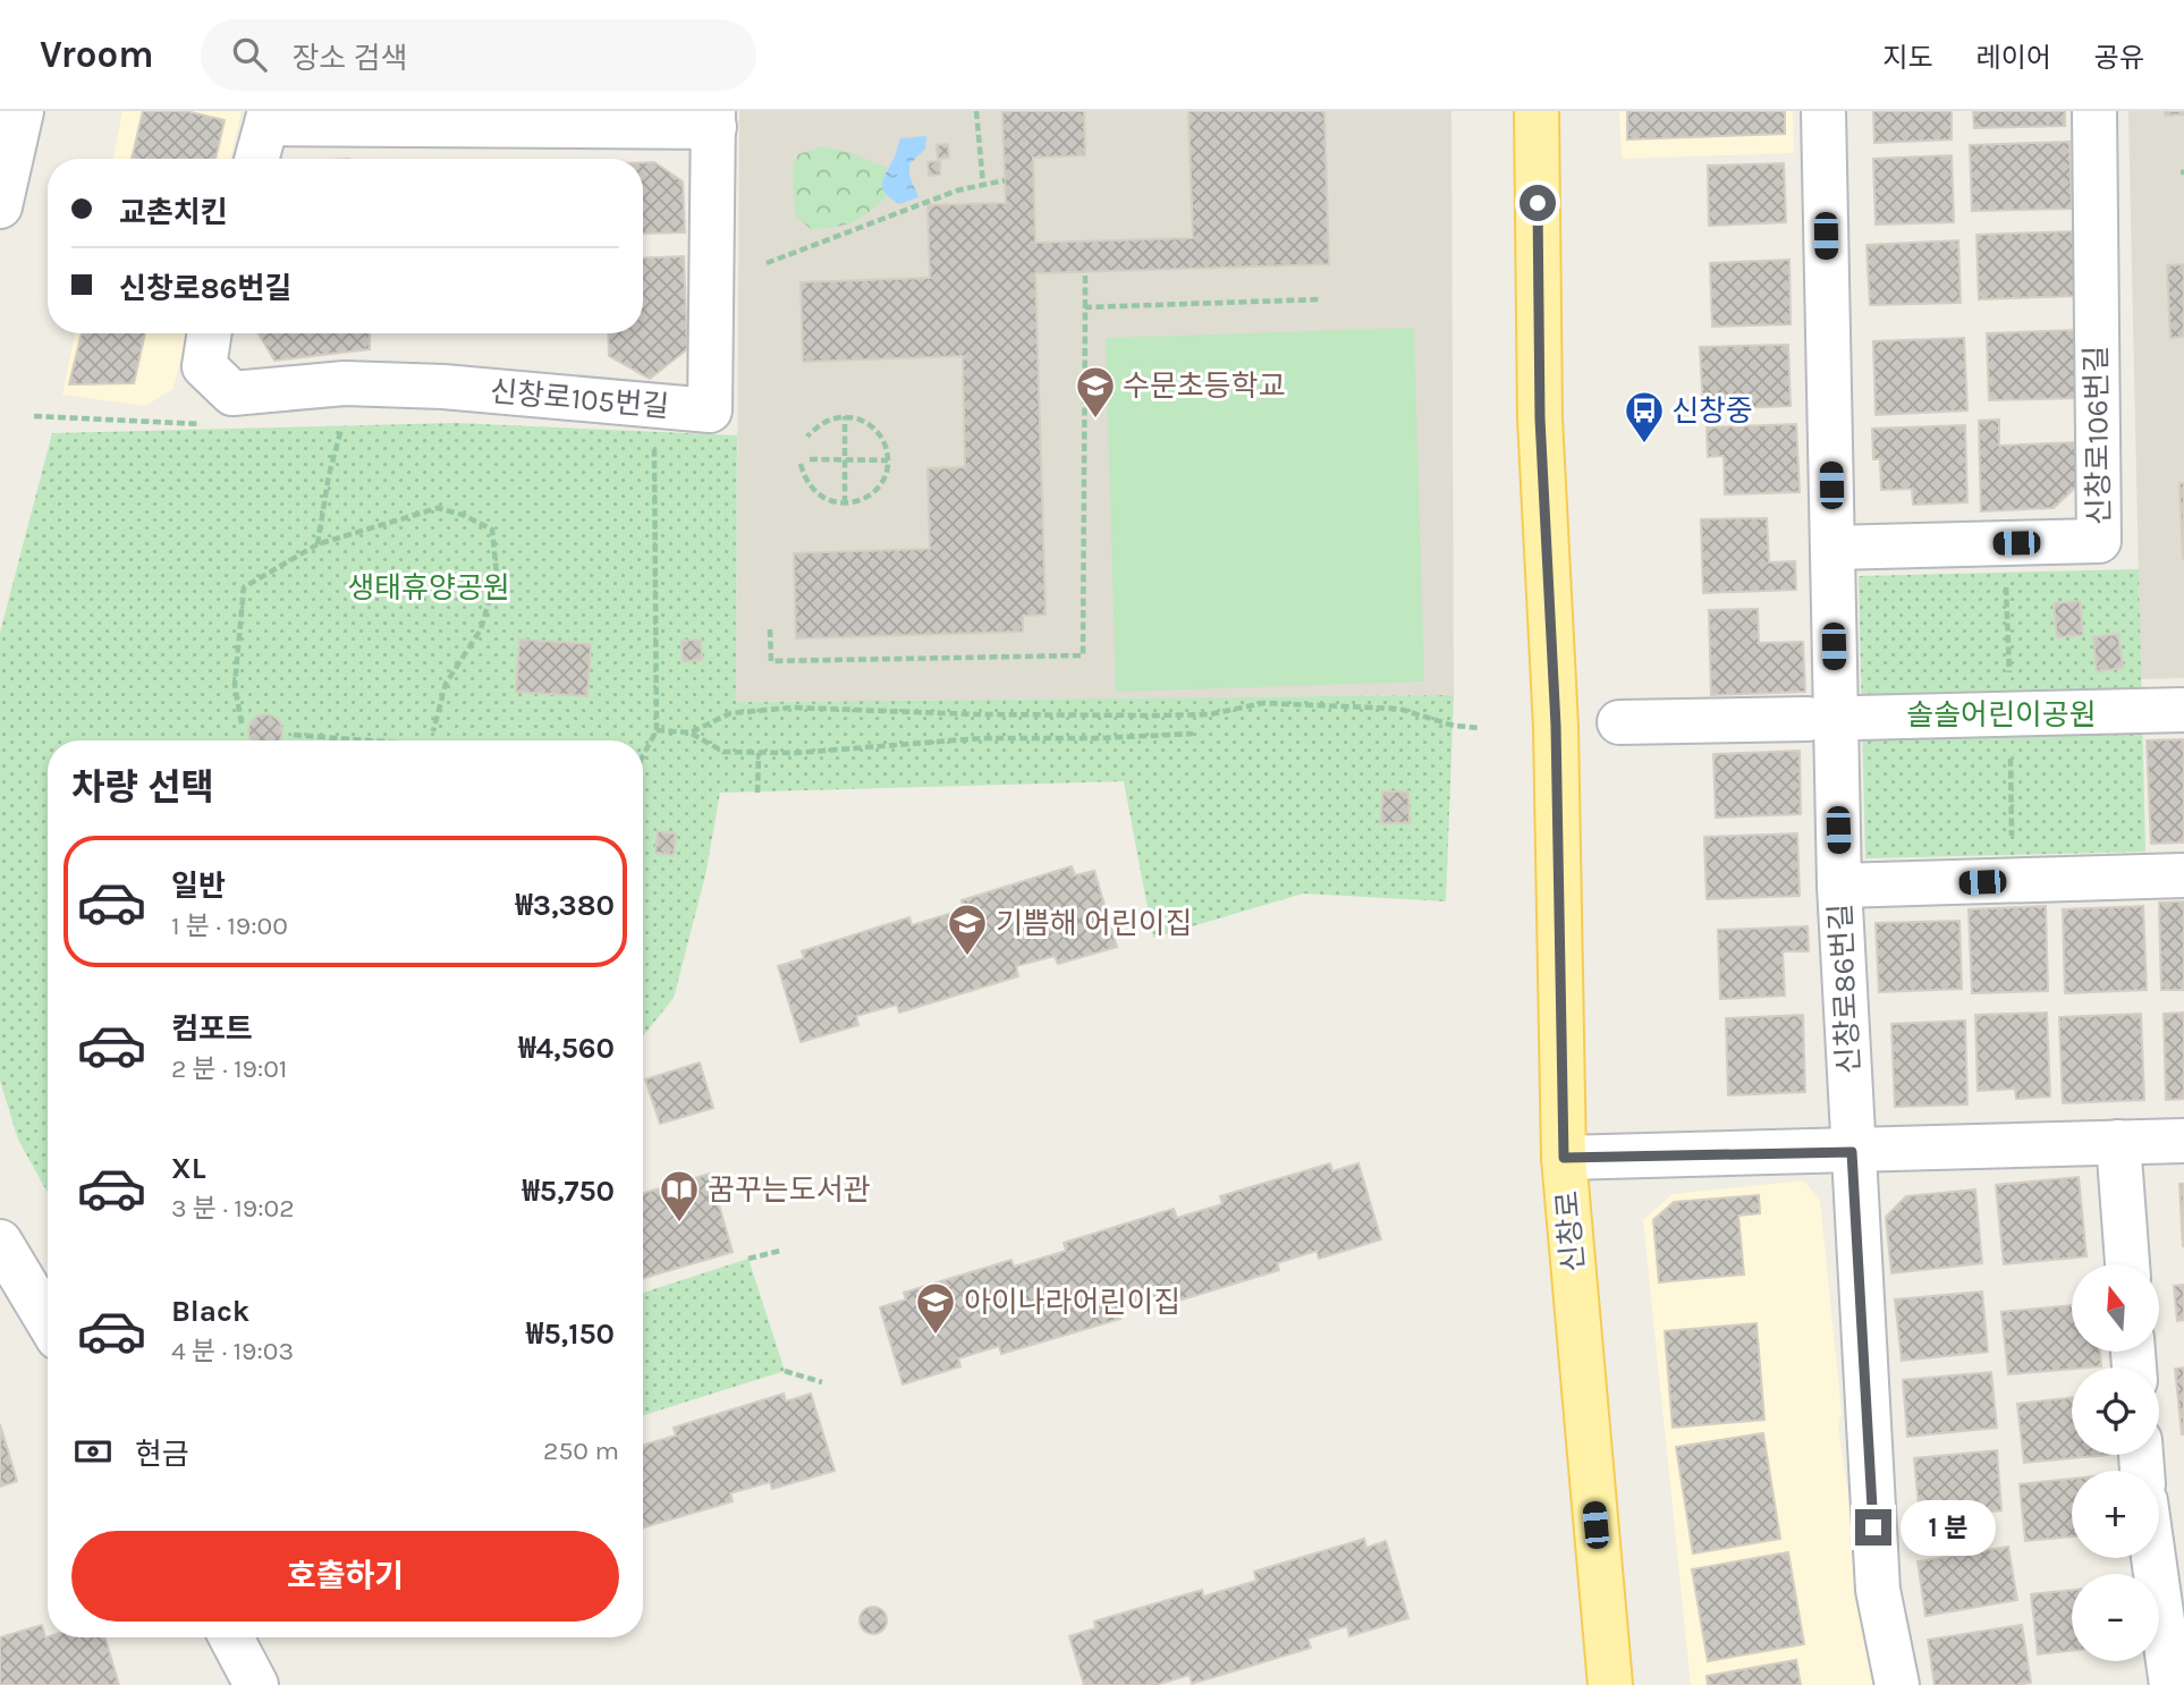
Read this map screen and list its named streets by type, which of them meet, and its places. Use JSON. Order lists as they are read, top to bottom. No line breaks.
{"streets":{"main road":["신창로"],"street":["신창로105번길","신창로106번길","신창로86번길"]},"parks":["생태휴양공원","솔솔어린이공원"],"places":{"school or university":["수문초등학교","기쁨해 어린이집","아이나라어린이집"],"bus stop":["신창중"],"library":["꿈꾸는도서관"]},"north":"top","page":{"header":"Vroom","search":"장소 검색","nav":["지도","레이어","공유"],"banner":["교촌치킨","신창로86번길"],"heading":"차량 선택","list":[{"name":"일반","note":"1 분 · 19:00","value":"₩3,380"},{"name":"컴포트","note":"2 분 · 19:01","value":"₩4,560"},{"name":"XL","note":"3 분 · 19:02","value":"₩5,750"},{"name":"Black","note":"4 분 · 19:03","value":"₩5,150"}],"map_buttons":["+","−"],"pay":["현금","250 m"],"bubble":"1 분","buttons":"호출하기"}}
